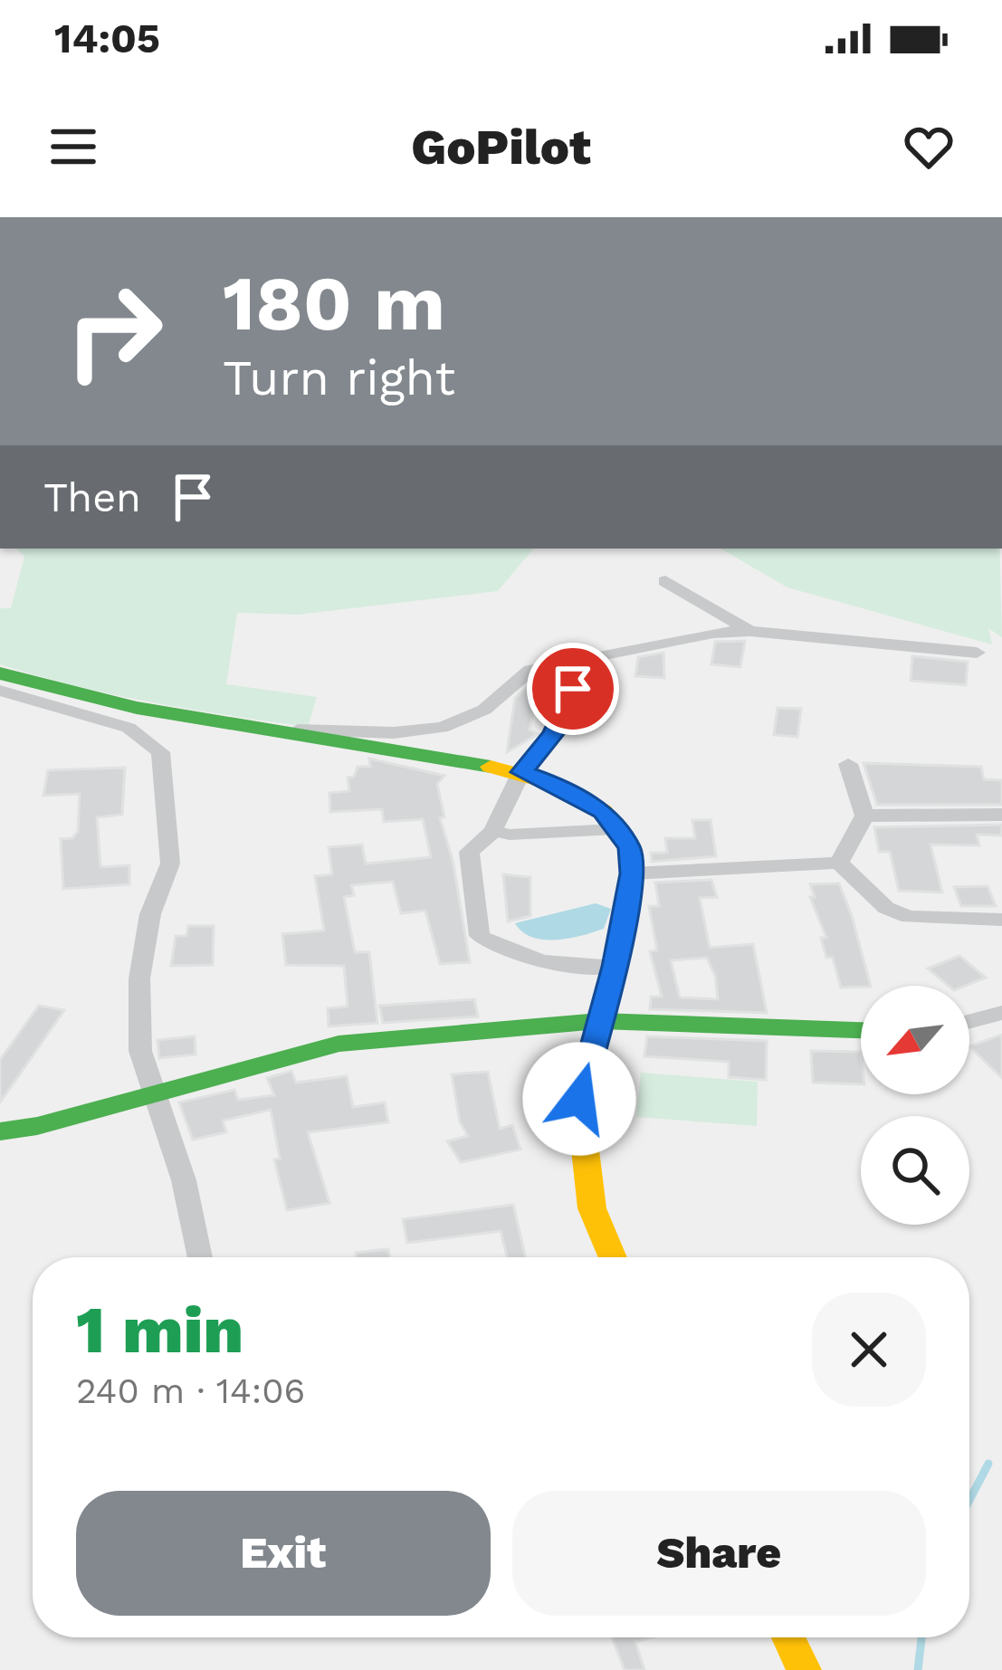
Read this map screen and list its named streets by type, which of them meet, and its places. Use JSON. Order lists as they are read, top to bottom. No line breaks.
{"north":"bottom left","page":{"status":"14:05","header":"GoPilot","turn":["180 m","Turn right"],"then":"Then","heading":["1 min","240 m · 14:06"],"buttons":["Exit","Share"]}}
